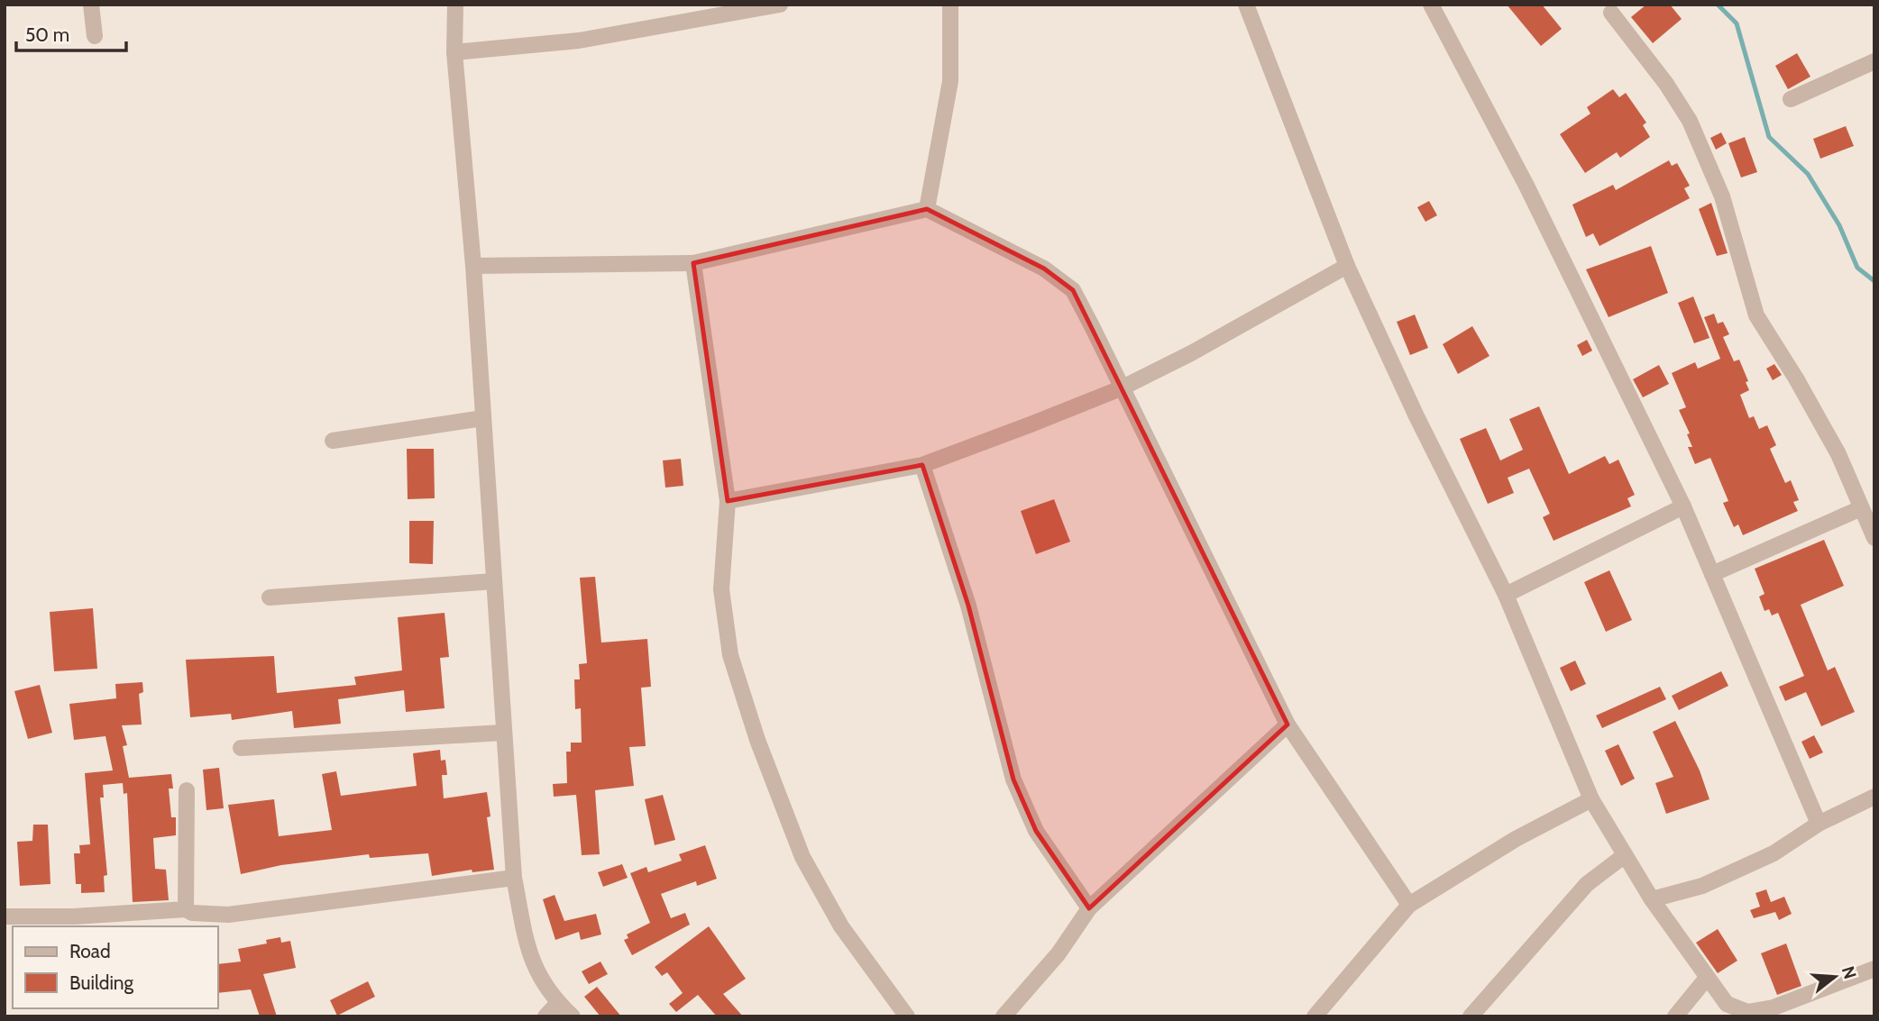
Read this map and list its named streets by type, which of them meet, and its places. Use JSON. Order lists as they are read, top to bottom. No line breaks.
{"legend":["Road","Building"],"scale_bar":"50 m","north":"right"}
